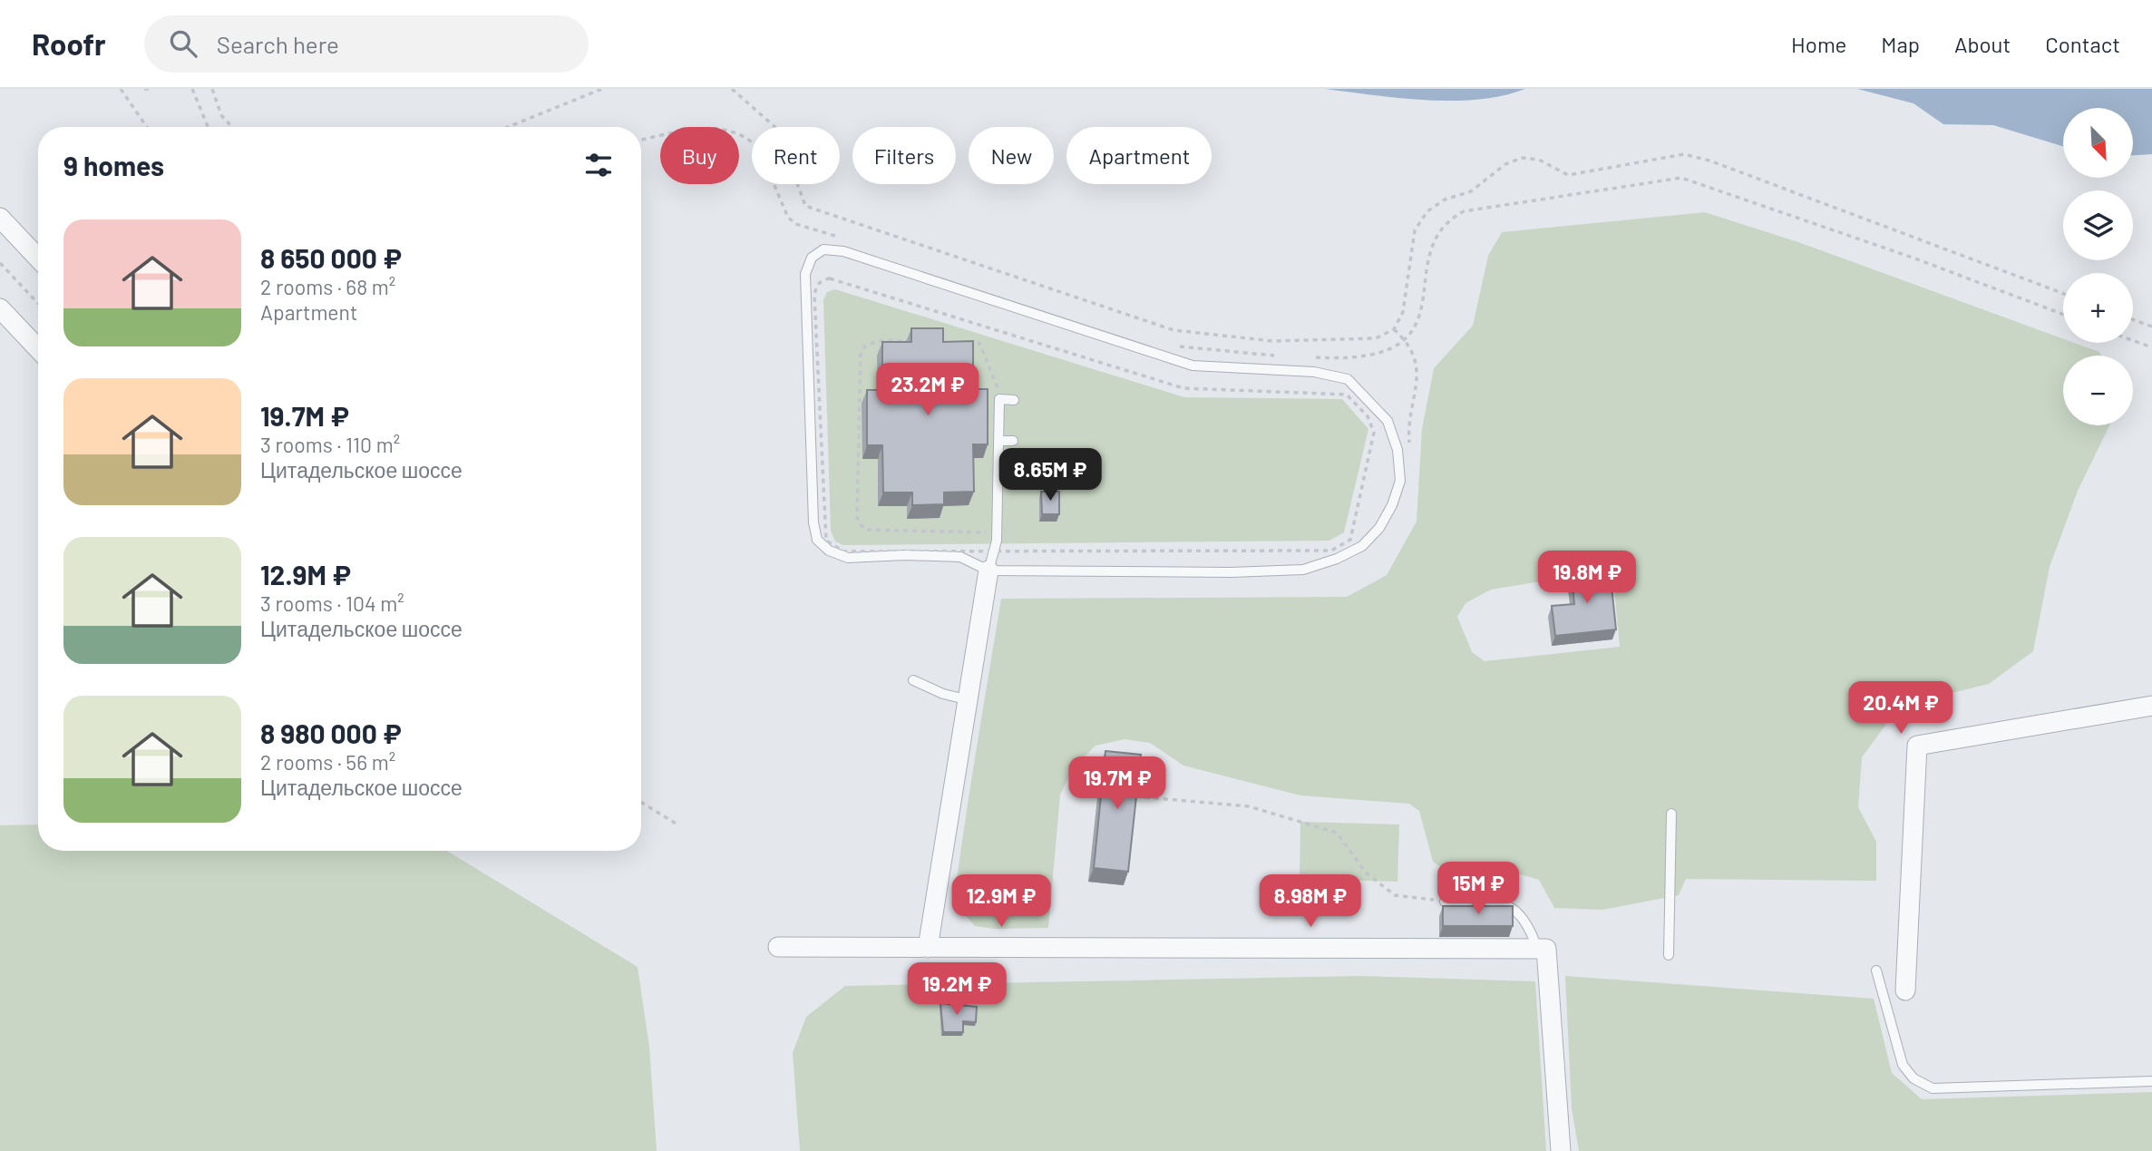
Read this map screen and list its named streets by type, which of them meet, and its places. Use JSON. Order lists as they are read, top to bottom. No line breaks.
{"north":"bottom right","page":{"header":"Roofr","search":"Search here","nav":["Home","Map","About","Contact"],"map_buttons":["+","−"],"chip":["Buy","Rent","Filters","New","Apartment"],"heading":"9 homes","list":[{"name":"8 650 000 ₽","note":"2 rooms · 68 m² · Apartment"},{"name":"19.7M ₽","note":"3 rooms · 110 m² · Цитадельское шоссе"},{"name":"12.9M ₽","note":"3 rooms · 104 m² · Цитадельское шоссе"},{"name":"8 980 000 ₽","note":"2 rooms · 56 m² · Цитадельское шоссе"}],"price":["23.2M ₽","8.65M ₽","19.8M ₽","20.4M ₽","19.7M ₽","15M ₽","12.9M ₽","8.98M ₽","19.2M ₽"]}}
